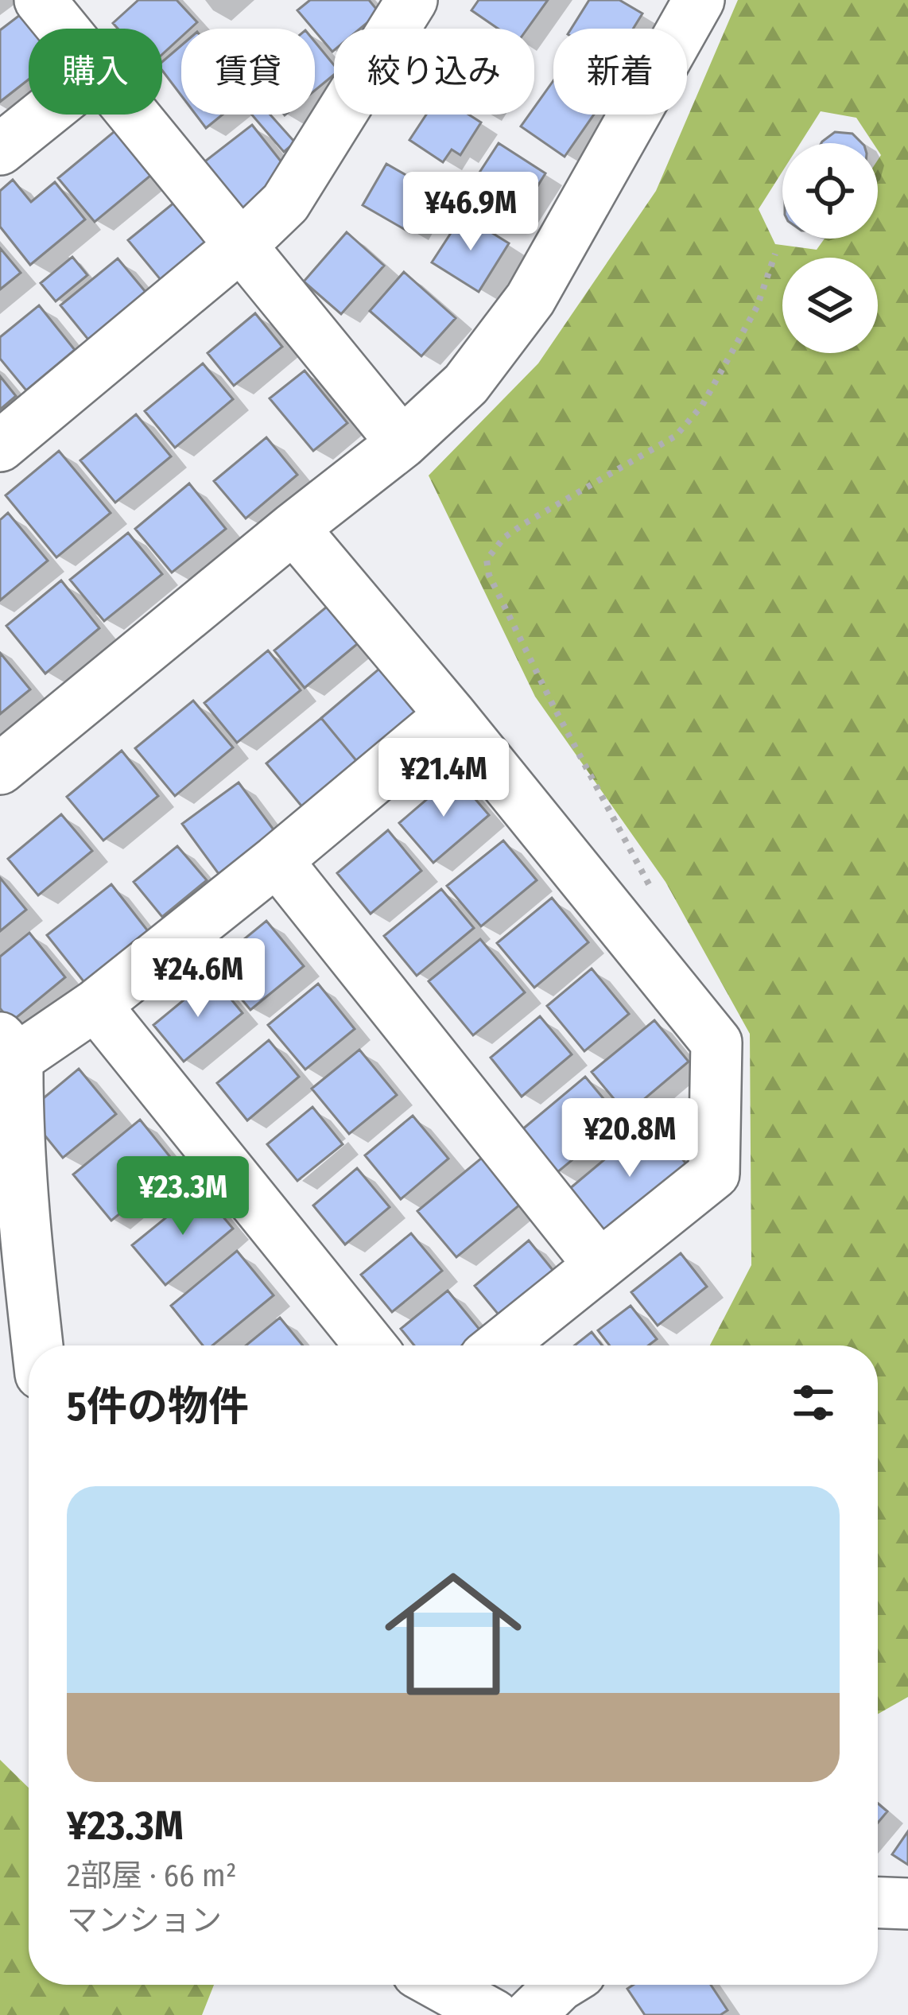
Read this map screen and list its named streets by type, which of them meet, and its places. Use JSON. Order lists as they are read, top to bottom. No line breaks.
{"page":{"chip":["購入","賃貸","絞り込み","新着"],"price":["¥46.9M","¥21.4M","¥24.6M","¥20.8M","¥23.3M"],"heading":"5件の物件","list":[{"name":"¥23.3M","note":"2部屋 · 66 m² · マンション"}]}}
